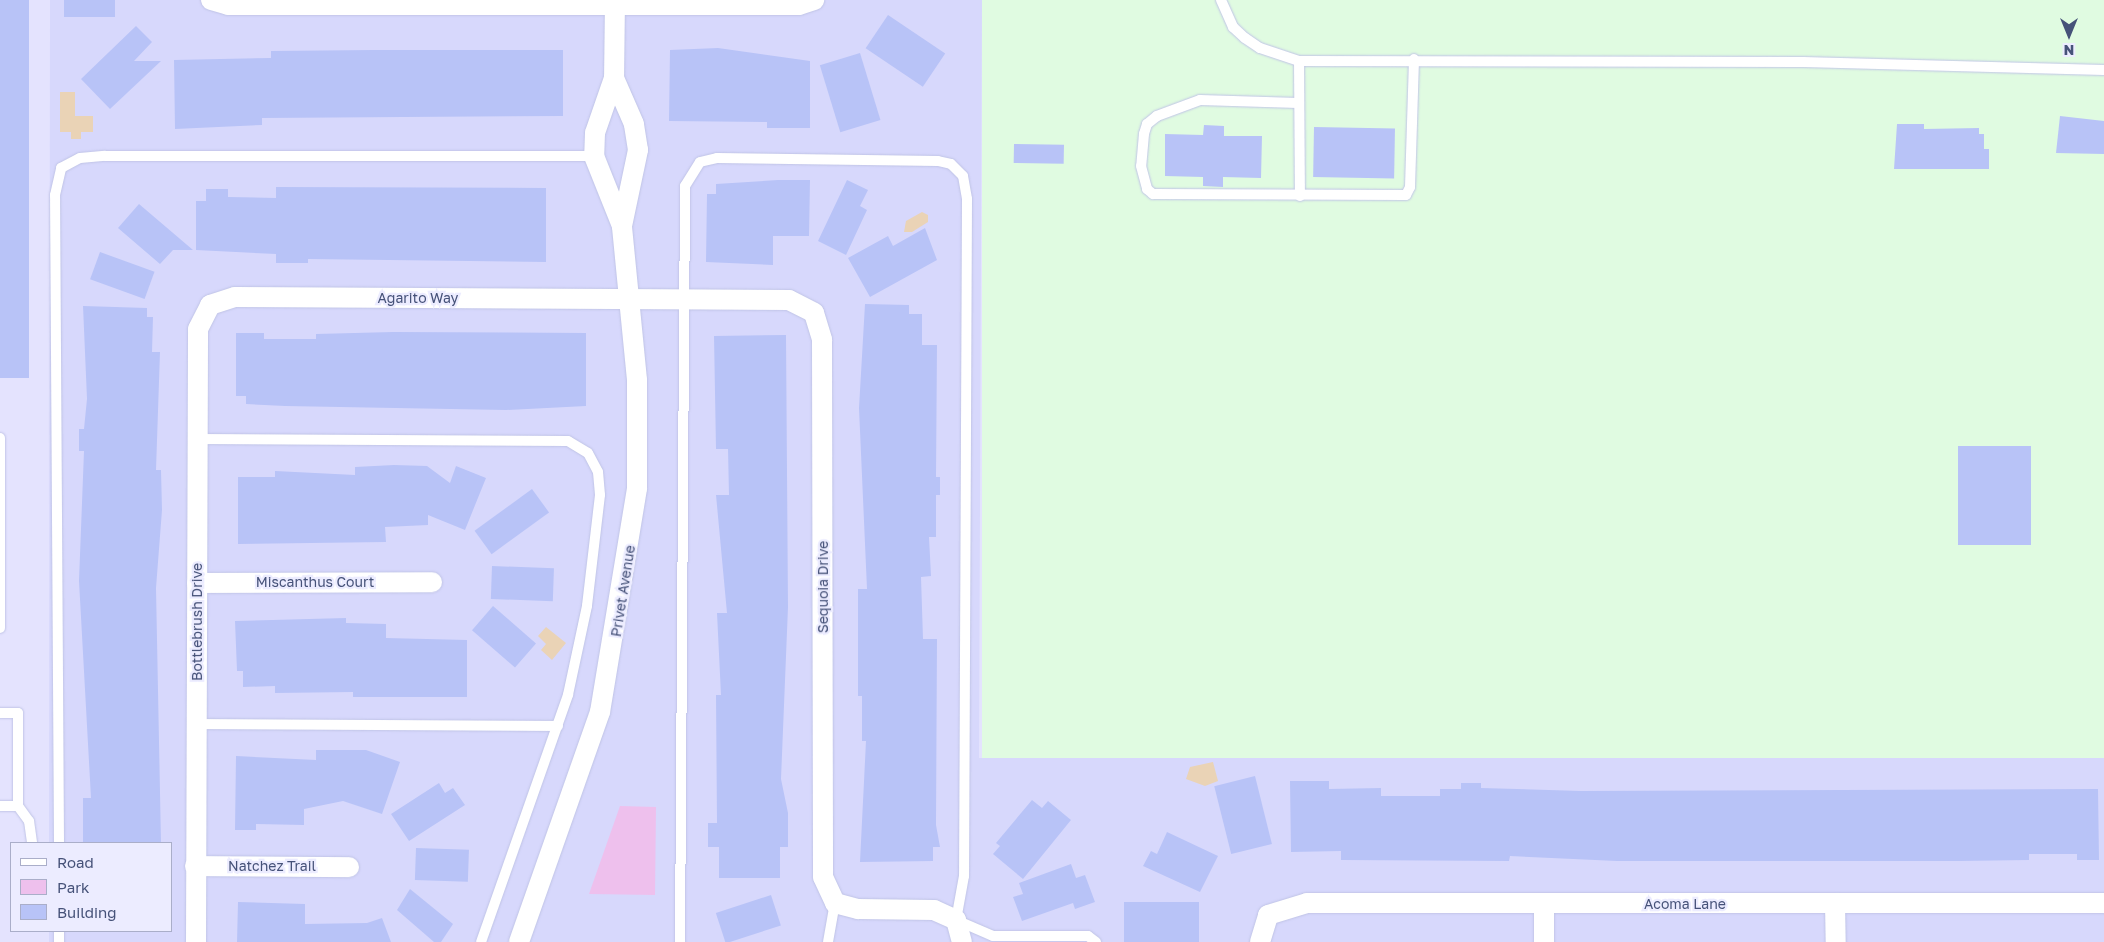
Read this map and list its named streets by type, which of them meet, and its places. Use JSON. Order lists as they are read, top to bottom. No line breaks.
{"streets":{"street":["Agarito Way","Miscanthus Court","Sequoia Drive","Privet Avenue","Bottlebrush Drive","Natchez Trail","Acoma Lane"]},"crossings":[["Agarito Way","Sequoia Drive"],["Agarito Way","Privet Avenue"],["Agarito Way","Bottlebrush Drive"],["Miscanthus Court","Bottlebrush Drive"],["Sequoia Drive","Privet Avenue"],["Bottlebrush Drive","Natchez Trail"]],"legend":["Road","Park","Building"],"north":"bottom"}
